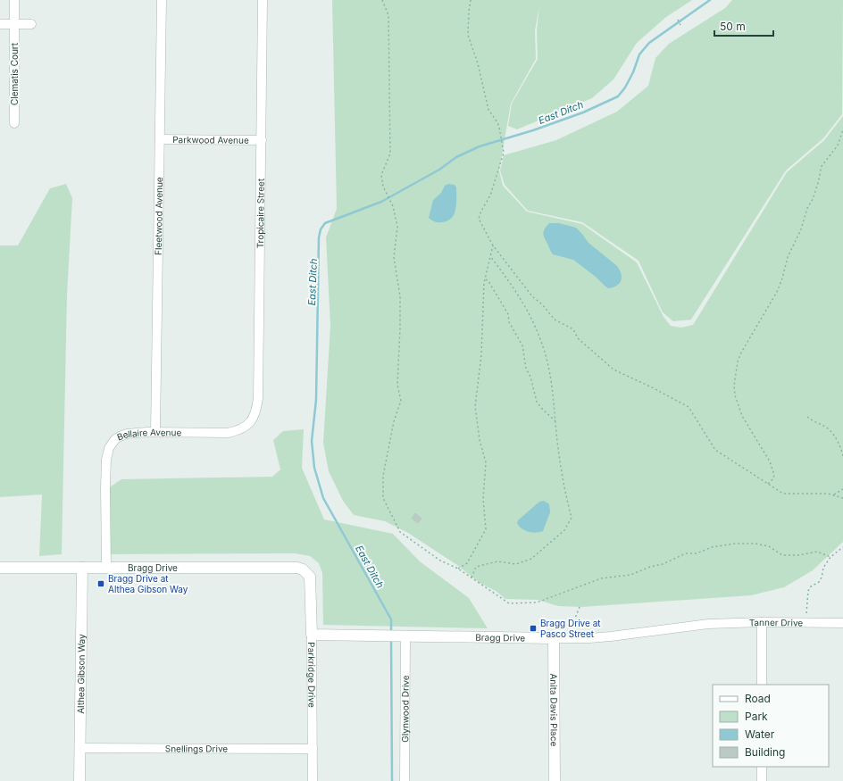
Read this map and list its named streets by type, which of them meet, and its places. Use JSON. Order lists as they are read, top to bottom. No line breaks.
{"streets":{"street":["Clematis Court","Parkwood Avenue","Tropicaire Street","Fleetwood Avenue","Bellaire Avenue","Bragg Drive","Tanner Drive","Althea Gibson Way","Parkridge Drive","Glynwood Drive","Anita Davis Place","Snellings Drive"]},"crossings":[["Parkwood Avenue","Tropicaire Street"],["Parkwood Avenue","Fleetwood Avenue"],["Tropicaire Street","Bellaire Avenue"],["Fleetwood Avenue","Bellaire Avenue"],["Bellaire Avenue","Bragg Drive"],["Bragg Drive","Tanner Drive"],["Bragg Drive","Althea Gibson Way"],["Bragg Drive","Parkridge Drive"],["Bragg Drive","Glynwood Drive"],["Bragg Drive","Anita Davis Place"],["Althea Gibson Way","Snellings Drive"],["Parkridge Drive","Snellings Drive"]],"water":["East Ditch"],"places":{"transit":["Bragg Drive at Althea Gibson Way","Bragg Drive at Pasco Street"]},"legend":["Road","Park","Water","Building"],"scale_bar":"50 m"}
